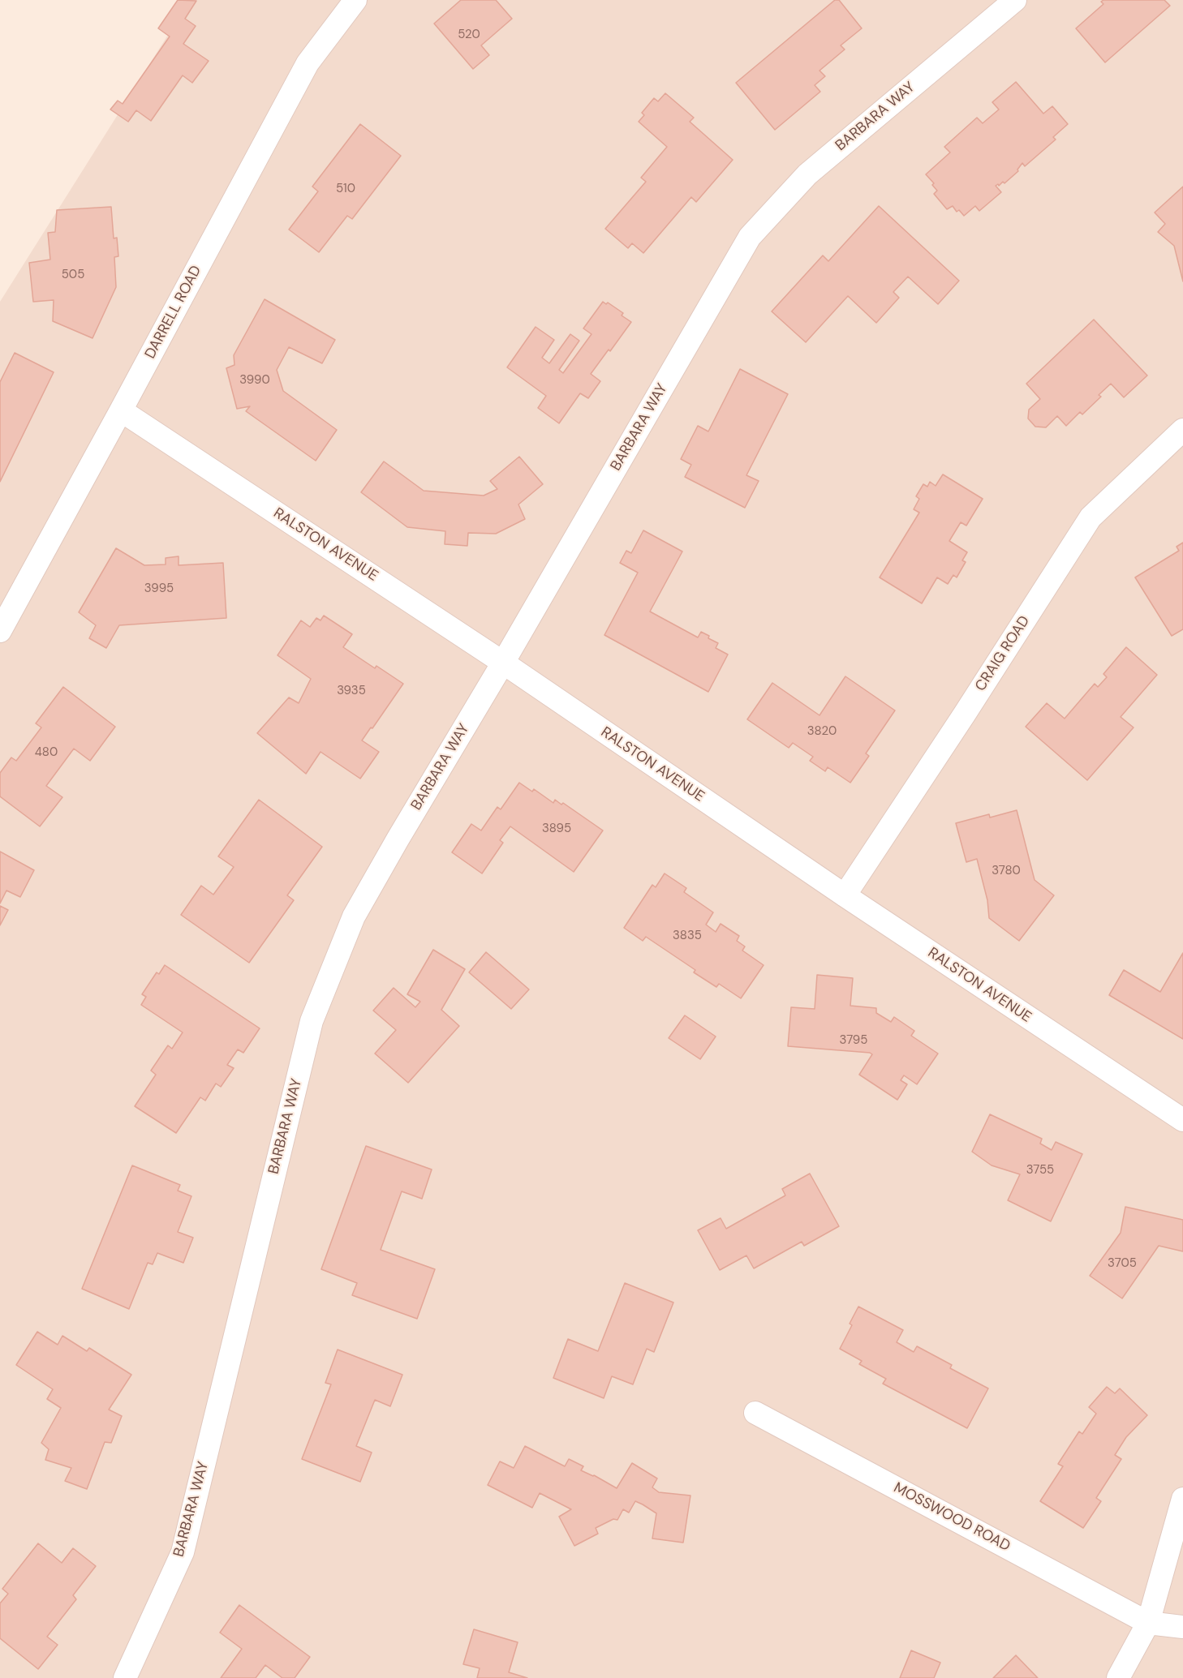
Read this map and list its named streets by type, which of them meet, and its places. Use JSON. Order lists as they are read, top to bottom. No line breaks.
{"streets":{"street":["BARBARA WAY","DARRELL ROAD","RALSTON AVENUE","CRAIG ROAD","MOSSWOOD ROAD"]},"crossings":[["BARBARA WAY","RALSTON AVENUE"],["DARRELL ROAD","RALSTON AVENUE"],["RALSTON AVENUE","CRAIG ROAD"]],"house_numbers":["520","510","505","3990","3995","3935","3820","480","3895","3780","3835","3795","3755","3705"]}
